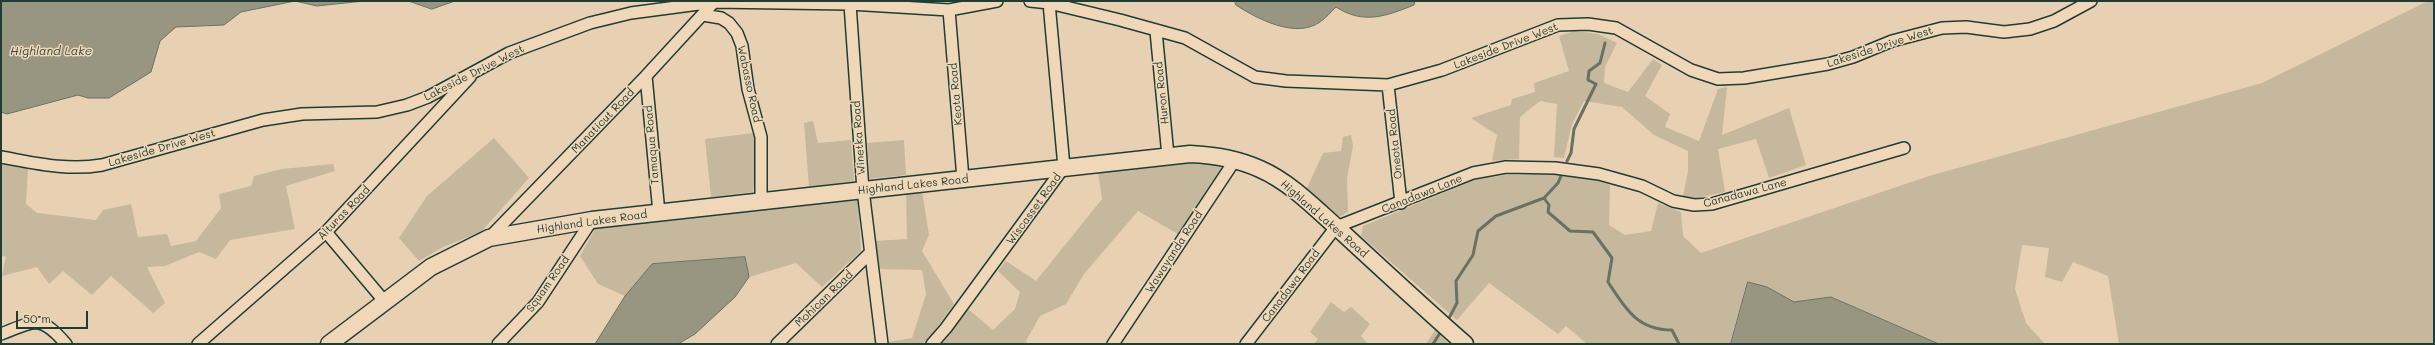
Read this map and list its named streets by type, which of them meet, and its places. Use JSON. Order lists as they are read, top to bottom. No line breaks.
{"streets":{"street":["Lakeside Drive West","Wabasso Road","Huron Road","Keota Road","Manaticut Road","Winetka Road","Oneota Road","Tamaqua Road","Highland Lakes Road","Canadawa Lane","Wiscasset Road","Alturas Road","Wawayanda Road","Squam Road","Canadawa Road","Mohican Road"]},"crossings":[["Lakeside Drive West","Huron Road"],["Lakeside Drive West","Keota Road"],["Lakeside Drive West","Manaticut Road"],["Lakeside Drive West","Winetka Road"],["Lakeside Drive West","Oneota Road"],["Lakeside Drive West","Wiscasset Road"],["Lakeside Drive West","Alturas Road"],["Wabasso Road","Manaticut Road"],["Wabasso Road","Highland Lakes Road"],["Huron Road","Highland Lakes Road"],["Keota Road","Highland Lakes Road"],["Manaticut Road","Tamaqua Road"],["Manaticut Road","Highland Lakes Road"],["Winetka Road","Highland Lakes Road"],["Winetka Road","Mohican Road"],["Oneota Road","Canadawa Lane"],["Tamaqua Road","Highland Lakes Road"],["Highland Lakes Road","Canadawa Lane"],["Highland Lakes Road","Wiscasset Road"],["Highland Lakes Road","Wawayanda Road"],["Highland Lakes Road","Squam Road"],["Highland Lakes Road","Canadawa Road"],["Canadawa Lane","Canadawa Road"]],"water":["Highland Lake"],"scale_bar":"50 m"}
